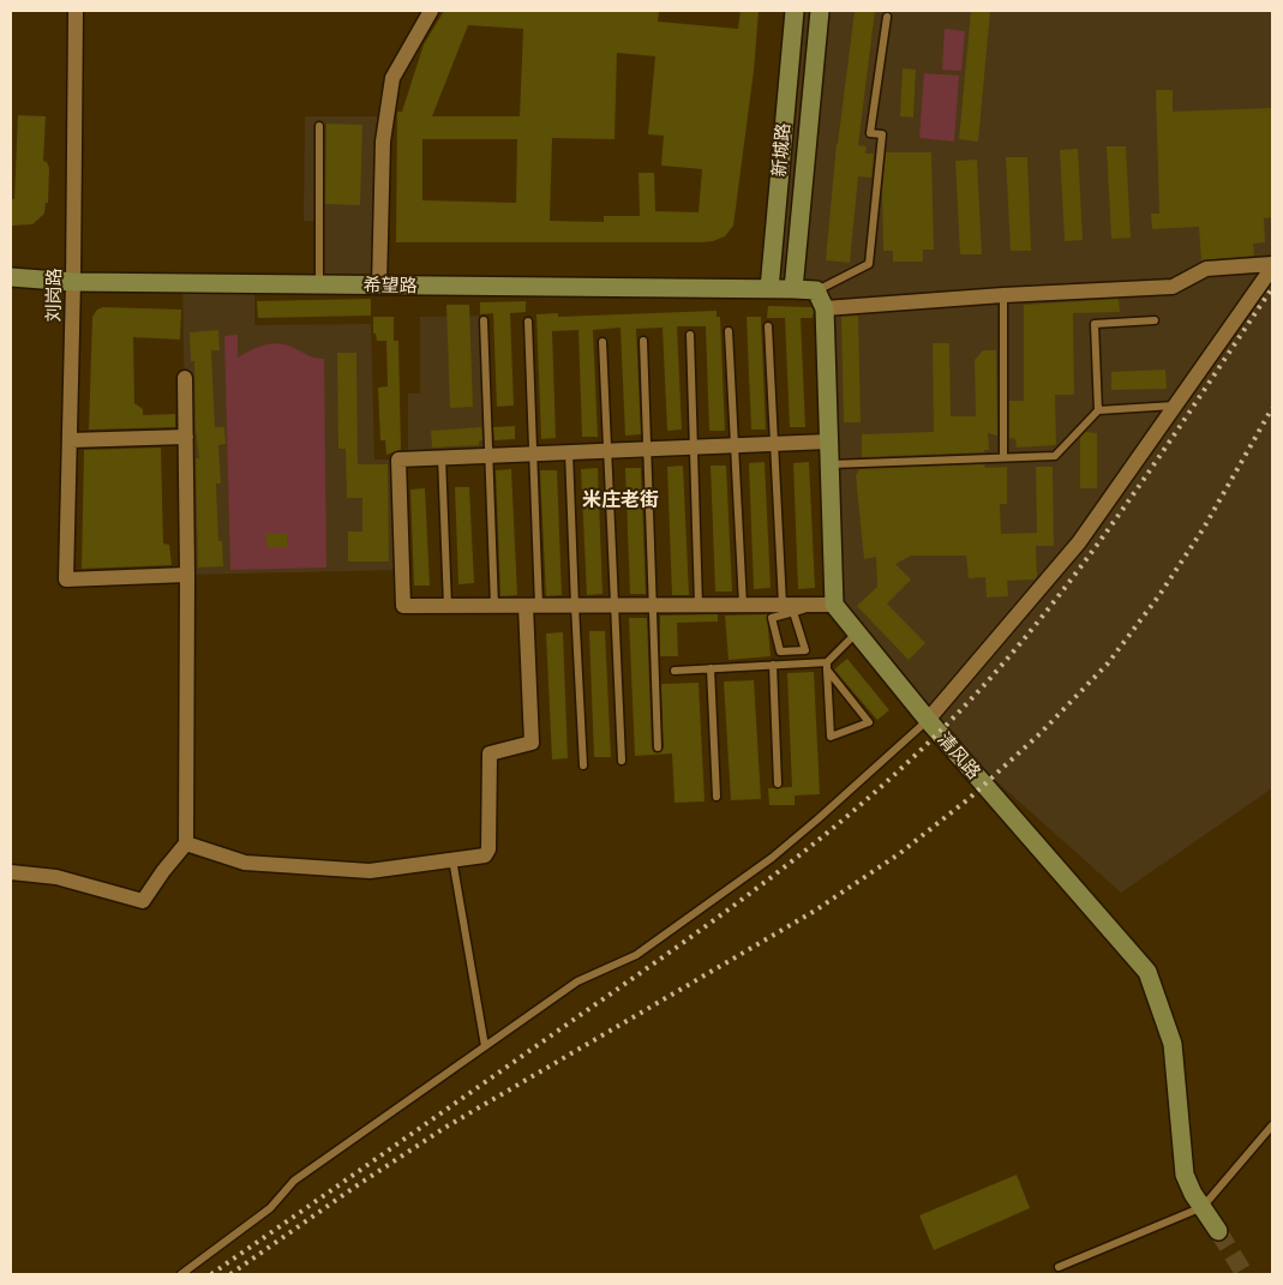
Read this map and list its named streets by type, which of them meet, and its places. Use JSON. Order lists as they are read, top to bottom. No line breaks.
{"streets":{"main road":["新城路","希望路","清风路"],"street":["刘岗路"]},"crossings":[["新城路","希望路"],["希望路","刘岗路"]],"districts":["米庄老街"]}
